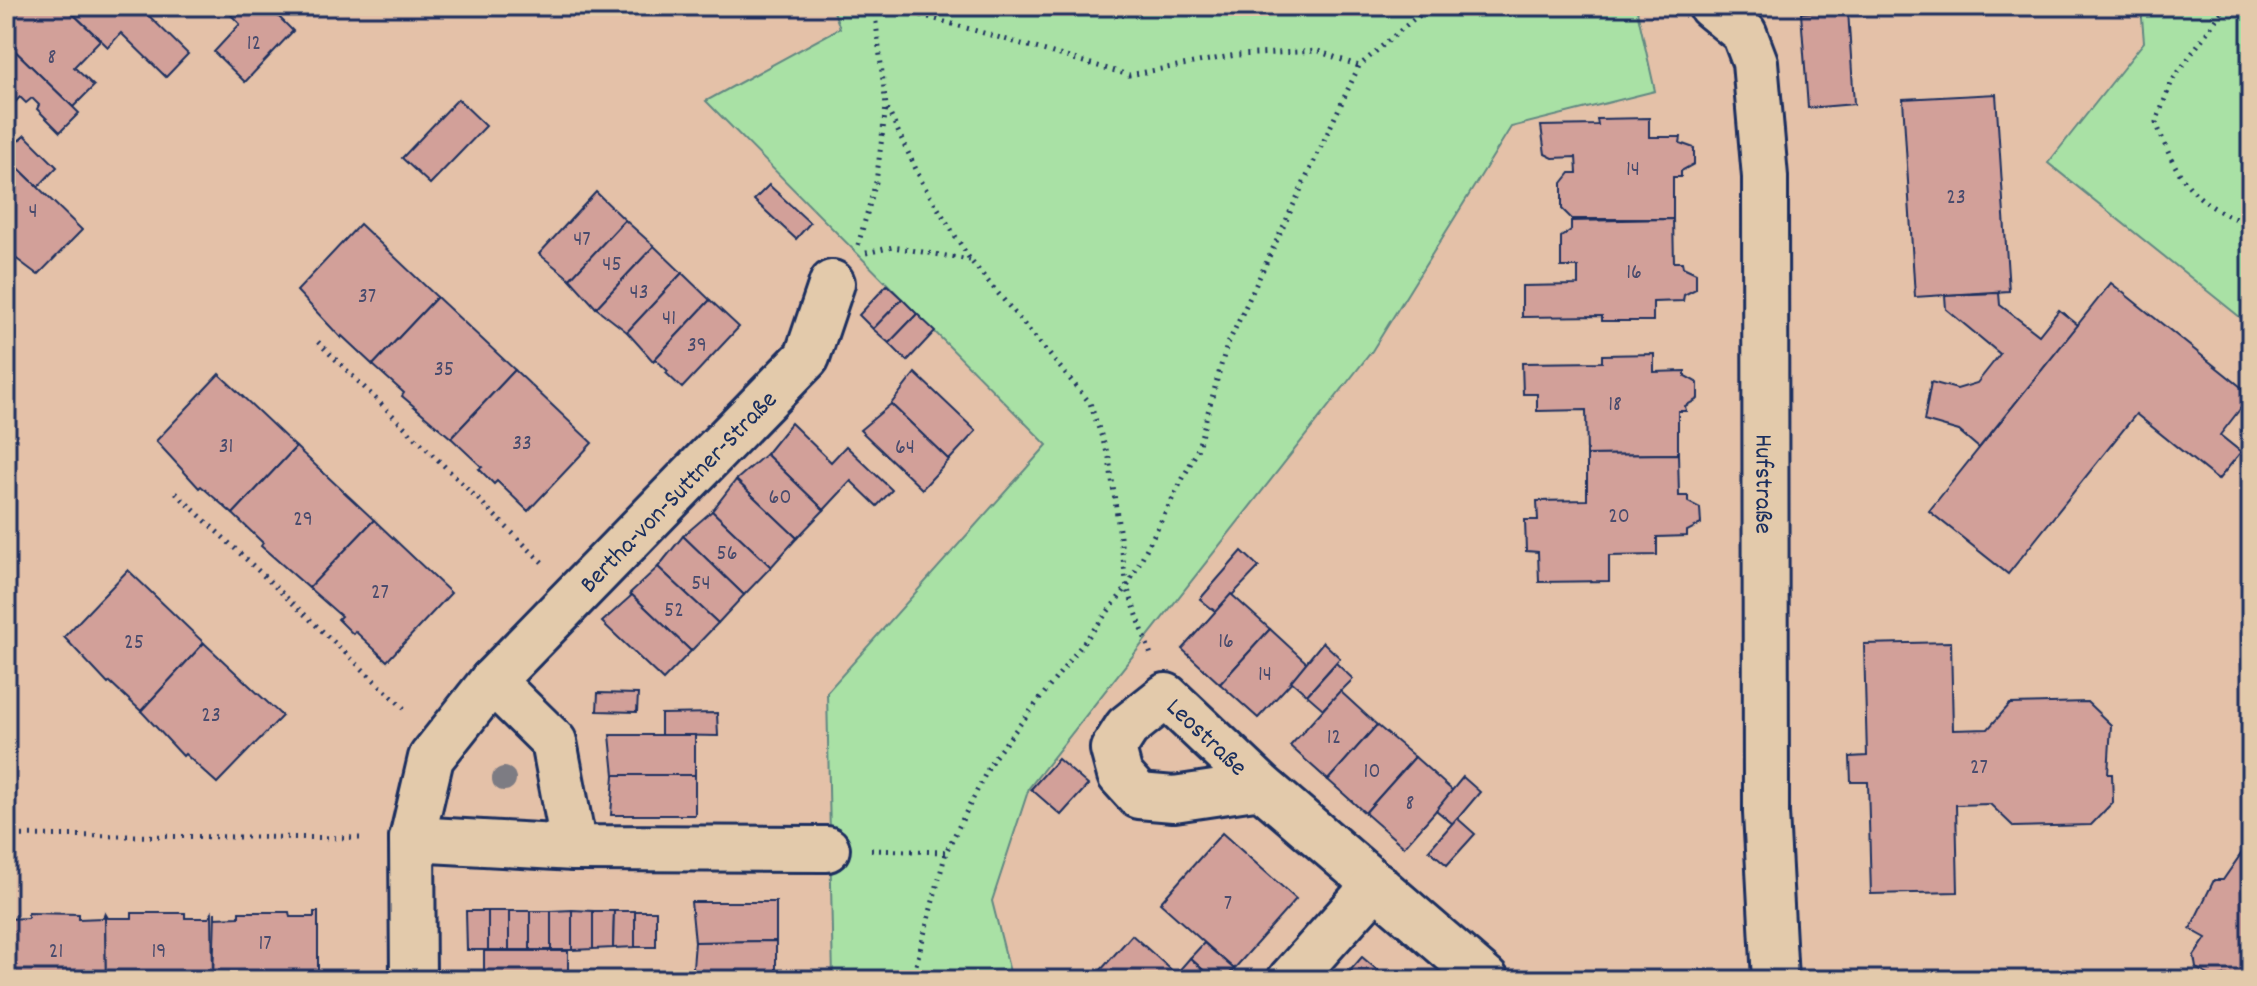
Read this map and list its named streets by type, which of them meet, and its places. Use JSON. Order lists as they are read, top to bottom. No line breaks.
{"streets":{"street":["Hufstraße","Bertha-von-Suttner-Straße","Leostraße"]},"house_numbers":["12","8","14","23","4","47","45","16","43","37","41","39","35","18","33","31","64","60","20","29","56","54","27","52","16","25","14","23","12","27","10","8","7","17","21","19"]}
